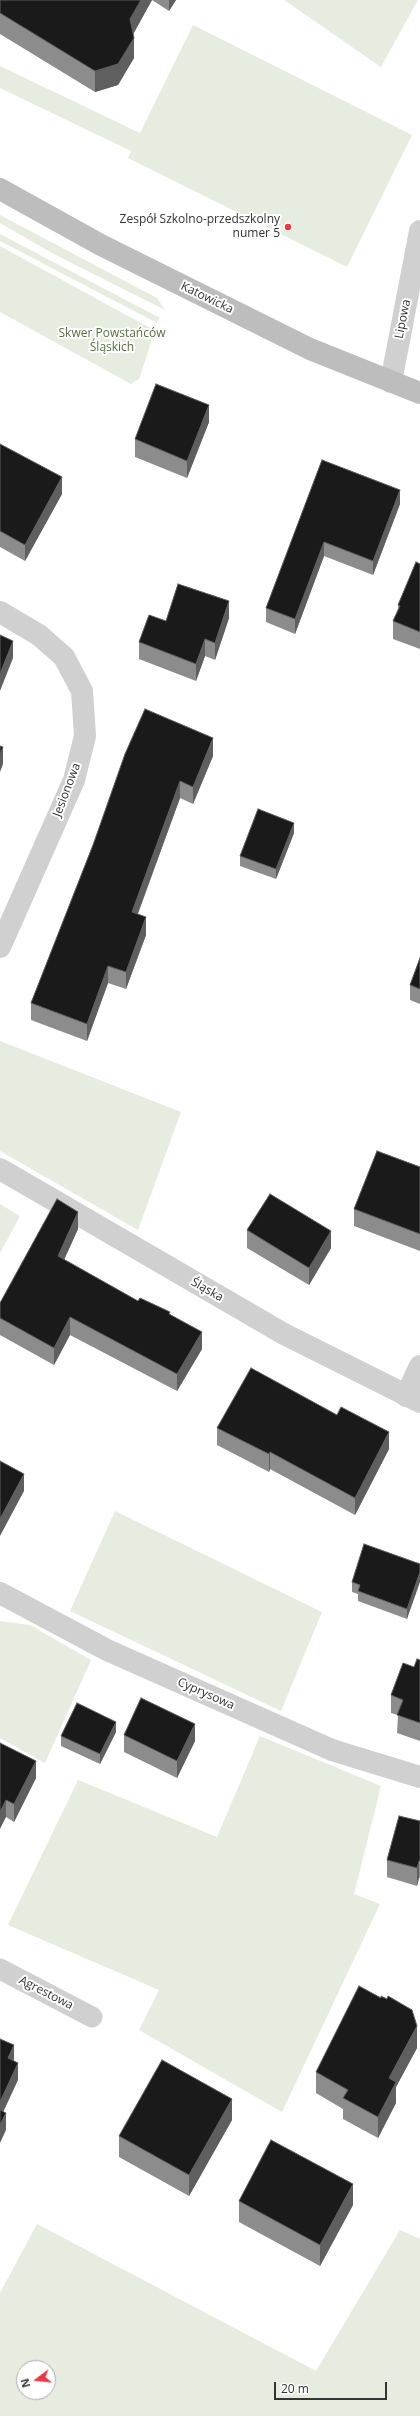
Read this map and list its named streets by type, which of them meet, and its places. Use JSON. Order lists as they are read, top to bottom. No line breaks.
{"streets":{"main road":["Katowicka"],"street":["Lipowa","Jesionowa","Śląska","Cyprysowa"],"lane":["Agrestowa"]},"crossings":[["Katowicka","Lipowa"]],"parks":["Skwer Powstańców Śląskich"],"places":["Zespół Szkolno-przedszkolny numer 5"],"scale_bar":"20 m","north":"left"}
